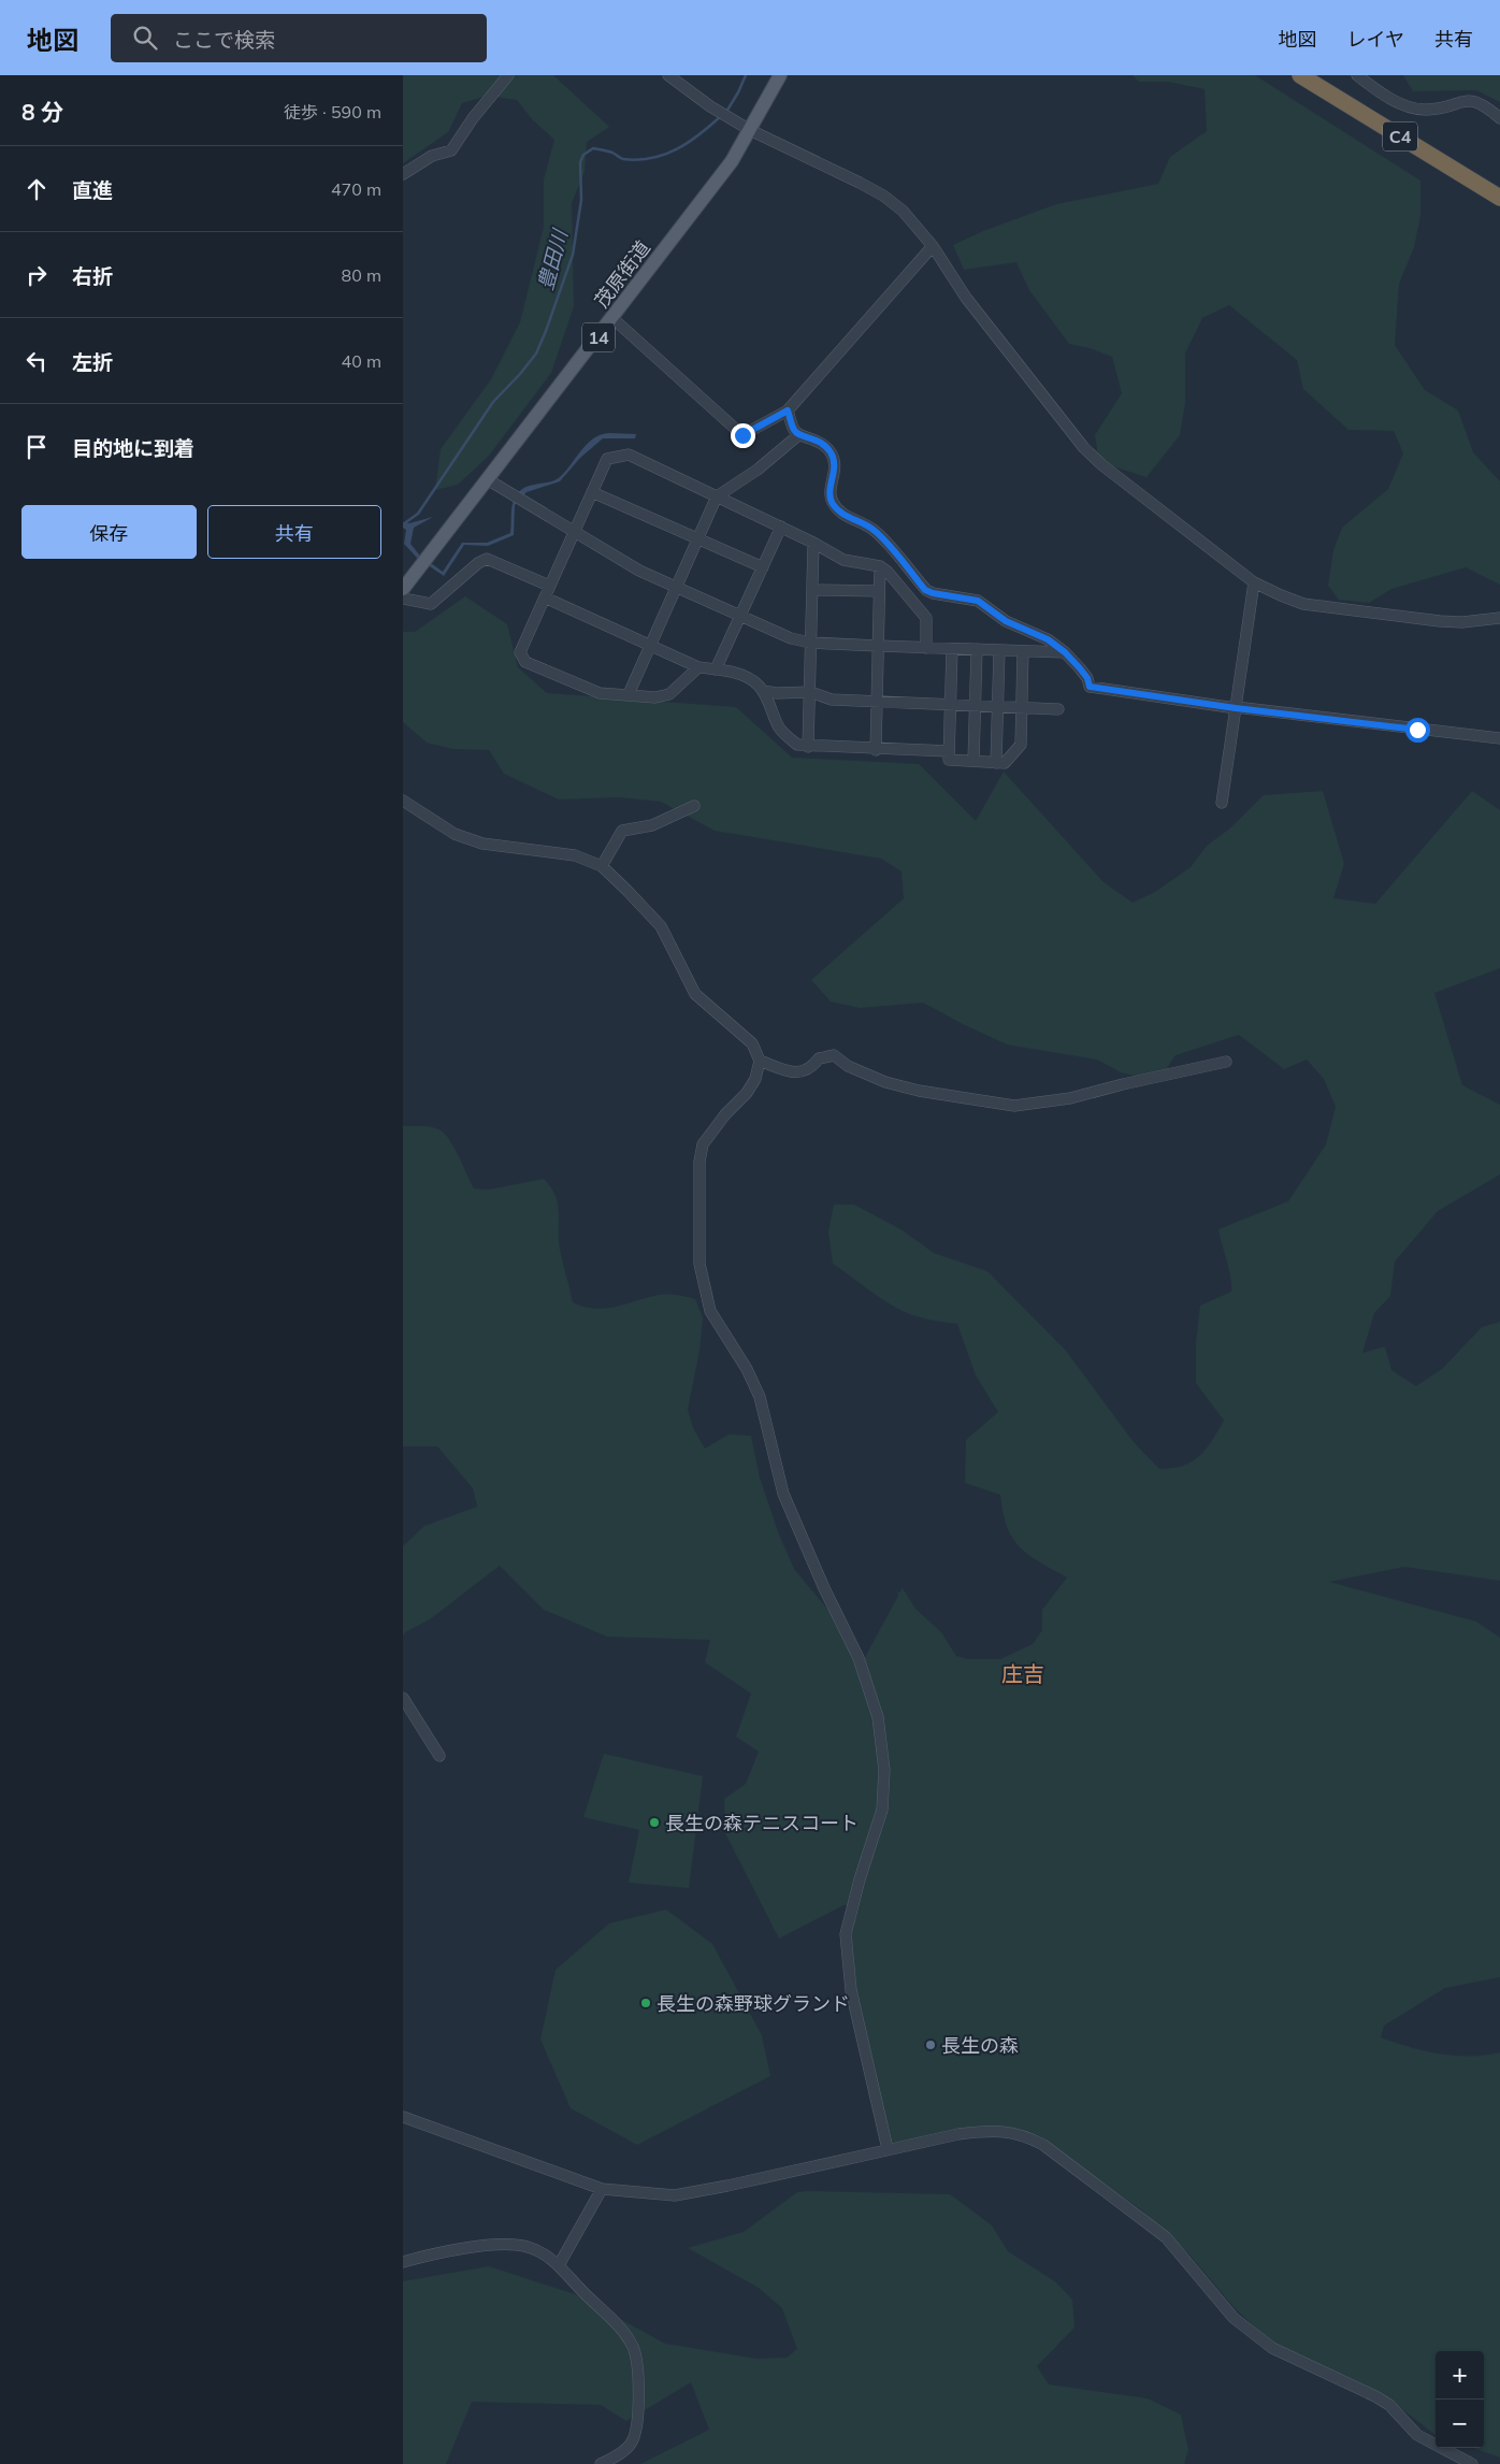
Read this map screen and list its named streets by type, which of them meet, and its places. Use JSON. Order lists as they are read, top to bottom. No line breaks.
{"streets":{"highway":["C4"],"main road":["茂原街道","14"]},"districts":["庄吉"],"water":["豊田川"],"places":["長生の森テニスコート","長生の森野球グランド","長生の森"],"page":{"header":"地図","search":"ここで検索","nav":["地図","レイヤ","共有"],"heading":["8 分","徒歩 · 590 m"],"list":[["直進","470 m"],["右折","80 m"],["左折","40 m"],"目的地に到着"],"buttons":["保存","共有"],"map_buttons":["+","−"]}}
